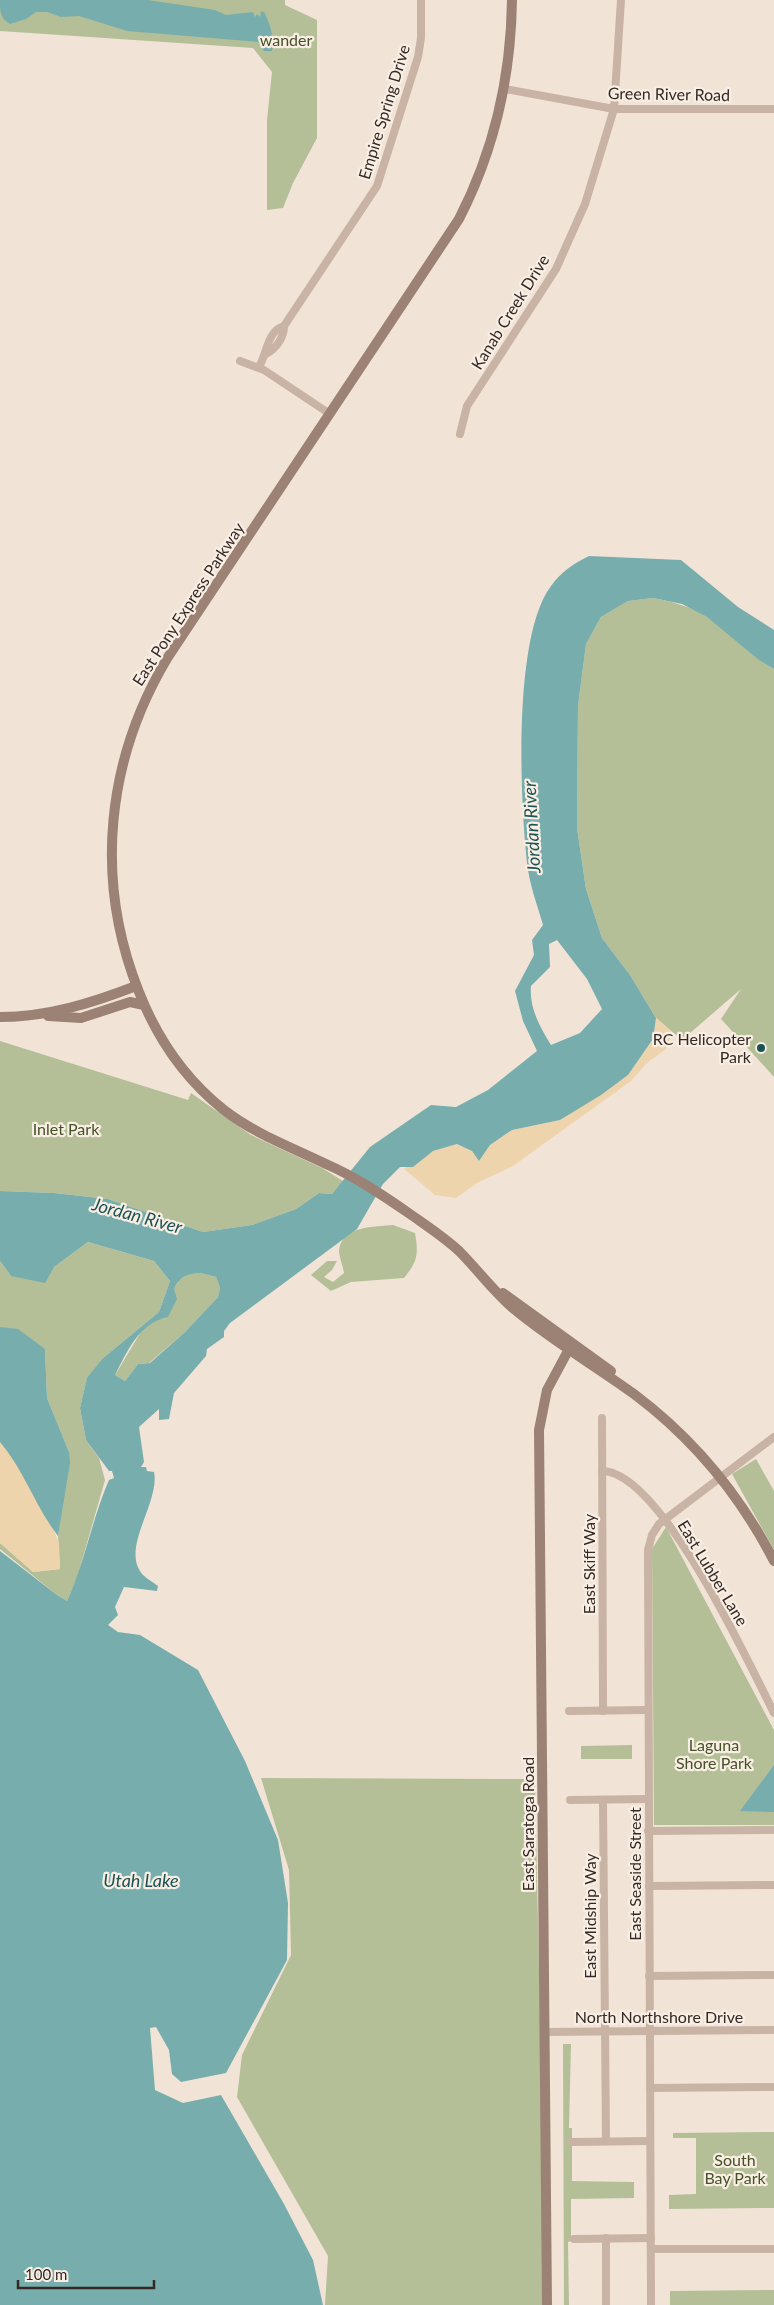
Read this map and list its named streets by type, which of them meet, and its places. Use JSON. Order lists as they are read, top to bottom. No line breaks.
{"streets":{"main road":["East Pony Express Parkway","East Saratoga Road"],"street":["Green River Road","Empire Spring Drive","Kanab Creek Drive","East Skiff Way","East Lubber Lane","East Seaside Street","East Midship Way","North Northshore Drive"]},"crossings":[["Green River Road","Kanab Creek Drive"],["Green River Road","East Pony Express Parkway"],["East Pony Express Parkway","East Saratoga Road"],["East Pony Express Parkway","East Seaside Street"],["East Skiff Way","East Lubber Lane"],["East Lubber Lane","East Seaside Street"],["East Saratoga Road","North Northshore Drive"],["East Seaside Street","North Northshore Drive"],["East Midship Way","North Northshore Drive"]],"water":["Jordan River","Utah Lake"],"parks":["wander","Inlet Park","Laguna Shore Park","South Bay Park"],"places":["RC Helicopter Park"],"scale_bar":"100 m"}
